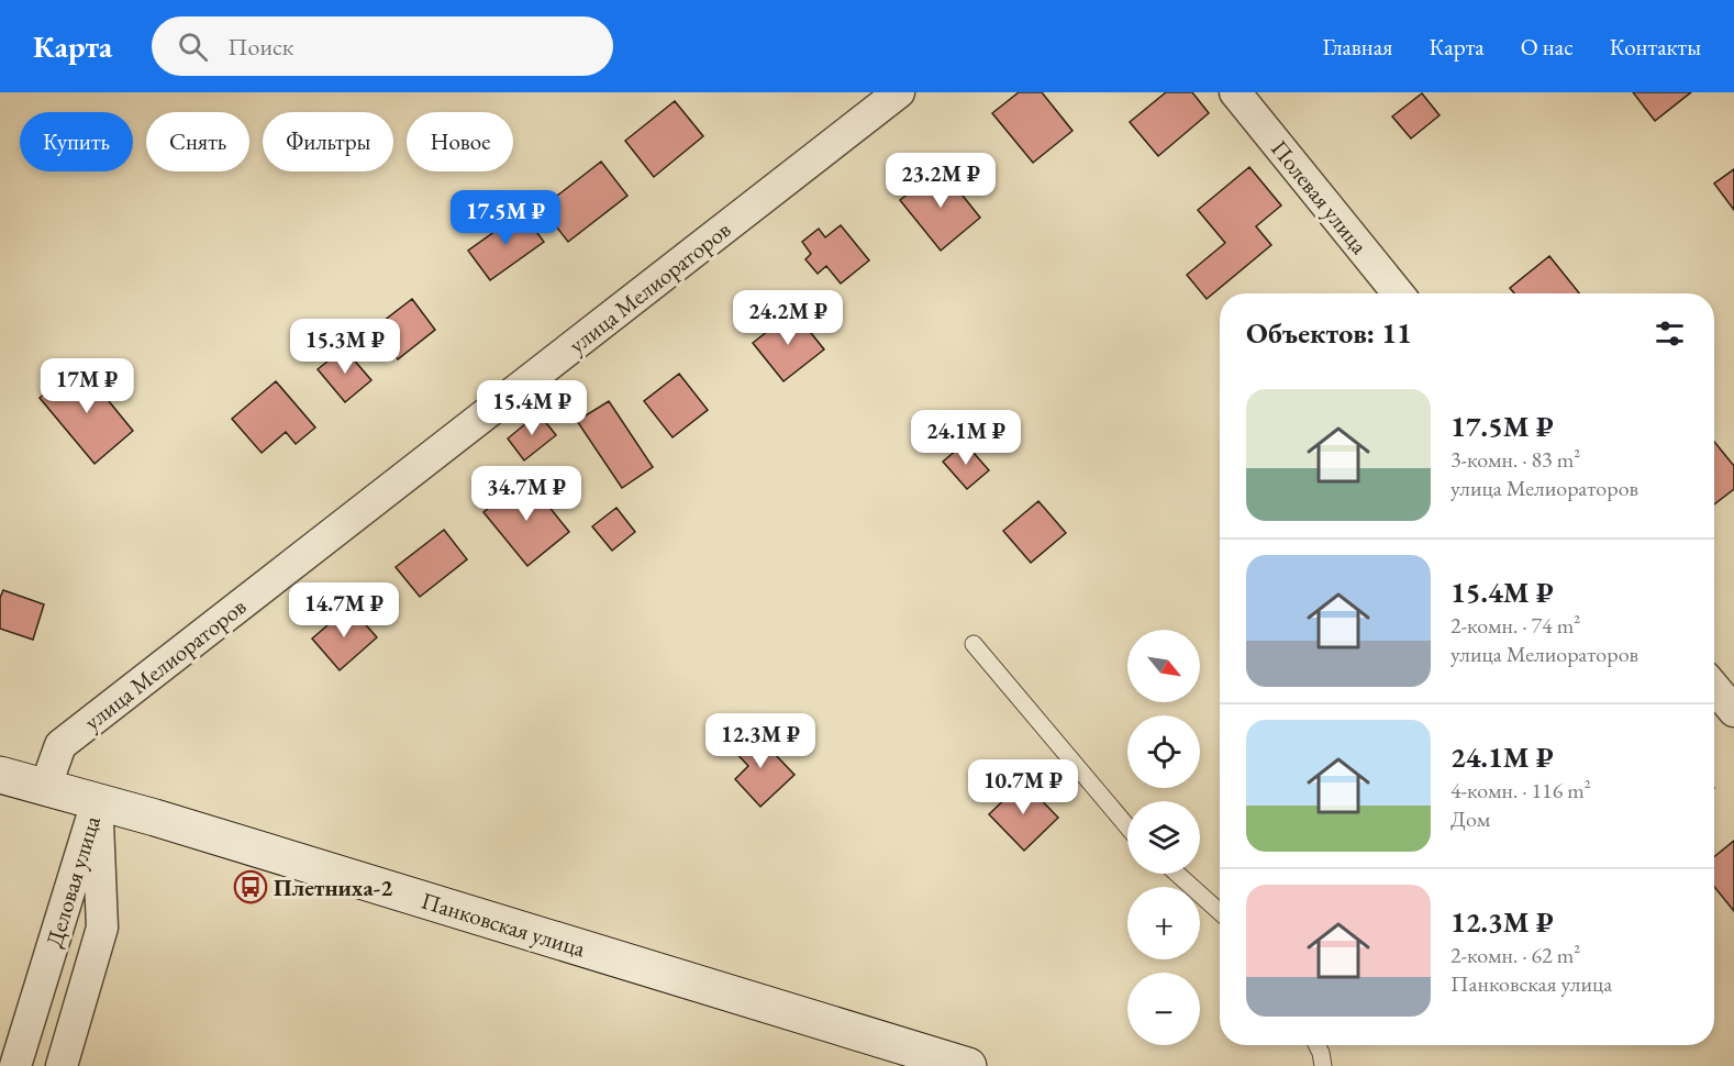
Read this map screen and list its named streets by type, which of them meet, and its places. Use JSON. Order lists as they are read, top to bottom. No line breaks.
{"streets":{"main road":["Панковская улица"],"street":["Полевая улица","улица Мелиораторов","Деловая улица"]},"crossings":[["улица Мелиораторов","Панковская улица"],["Деловая улица","Панковская улица"]],"places":{"bus stop":["Плетниха-2"]},"north":"bottom right","page":{"header":"Карта","search":"Поиск","nav":["Главная","Карта","О нас","Контакты"],"chip":["Купить","Снять","Фильтры","Новое"],"price":["23.2M ₽","17.5M ₽","24.2M ₽","15.3M ₽","17M ₽","15.4M ₽","24.1M ₽","34.7M ₽","14.7M ₽","12.3M ₽","10.7M ₽"],"heading":"Объектов: 11","list":[{"name":"17.5M ₽","note":"3-комн. · 83 m² · улица Мелиораторов"},{"name":"15.4M ₽","note":"2-комн. · 74 m² · улица Мелиораторов"},{"name":"24.1M ₽","note":"4-комн. · 116 m² · Дом"},{"name":"12.3M ₽","note":"2-комн. · 62 m² · Панковская улица"}],"map_buttons":["+","−"]}}
